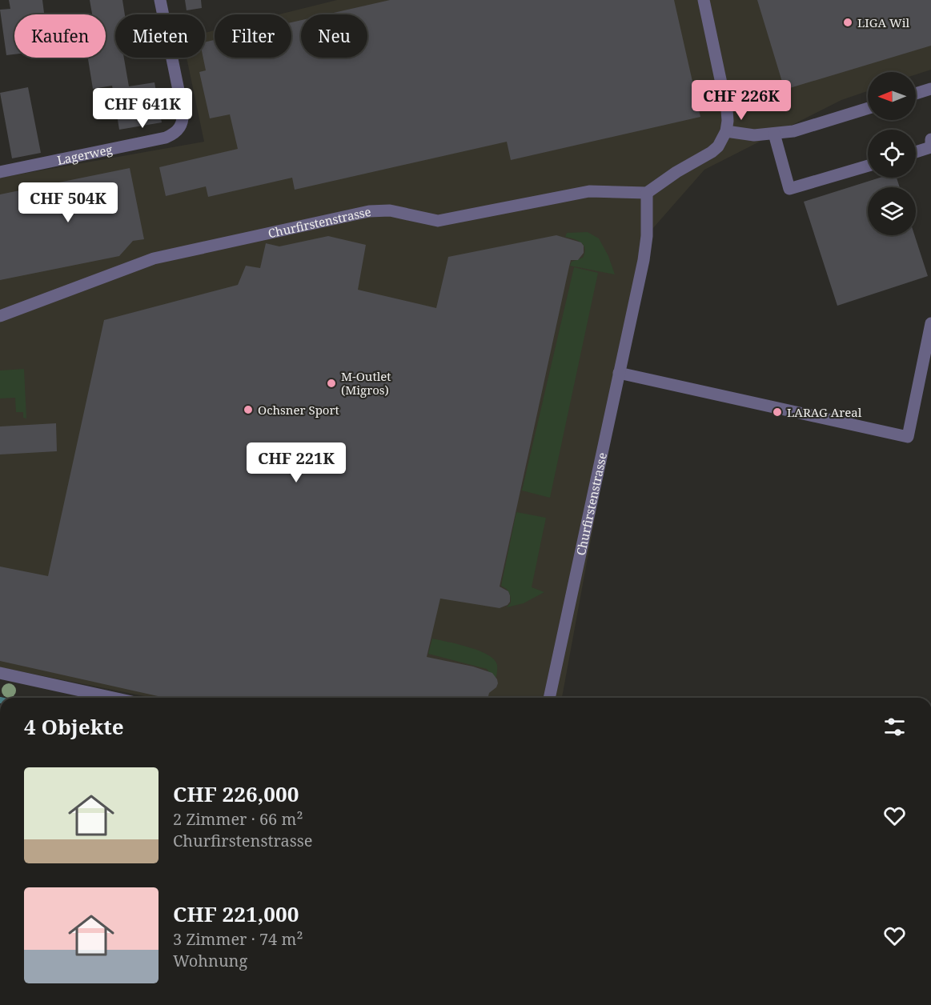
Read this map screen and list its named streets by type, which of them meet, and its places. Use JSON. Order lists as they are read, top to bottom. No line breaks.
{"streets":{"street":["Lagerweg","Churfirstenstrasse"]},"places":["LIGA Wil","M-Outlet (Migros)","Ochsner Sport","LARAG Areal"],"north":"left","page":{"chip":["Kaufen","Mieten","Filter","Neu"],"price":["CHF 226K","CHF 641K","CHF 504K","CHF 221K"],"heading":"4 Objekte","list":[{"name":"CHF 226,000","note":"2 Zimmer · 66 m² · Churfirstenstrasse"},{"name":"CHF 221,000","note":"3 Zimmer · 74 m² · Wohnung"}]}}
